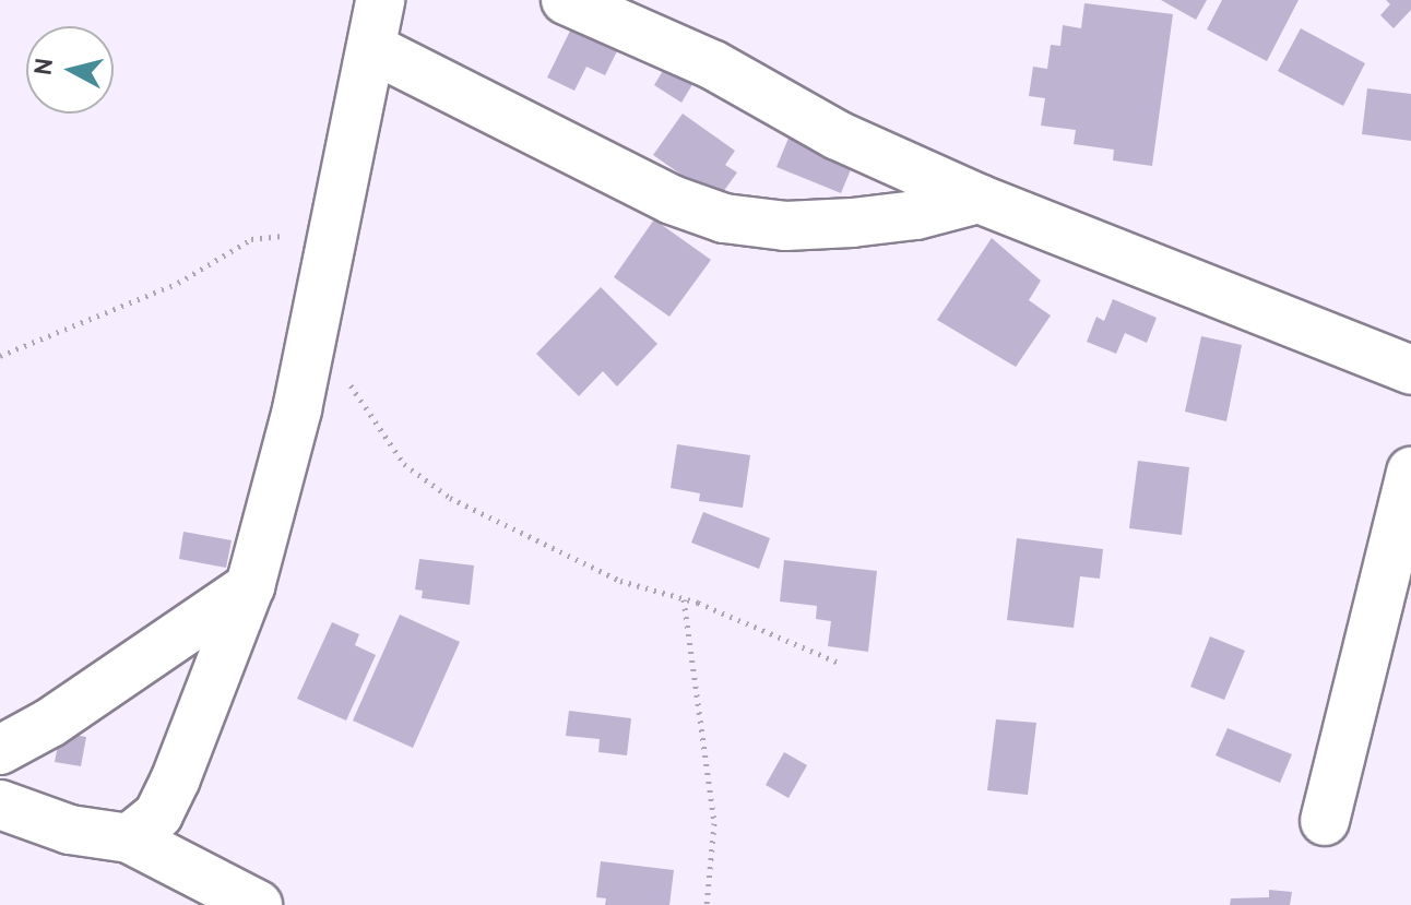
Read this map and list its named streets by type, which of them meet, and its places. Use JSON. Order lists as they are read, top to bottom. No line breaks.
{"north":"left"}
